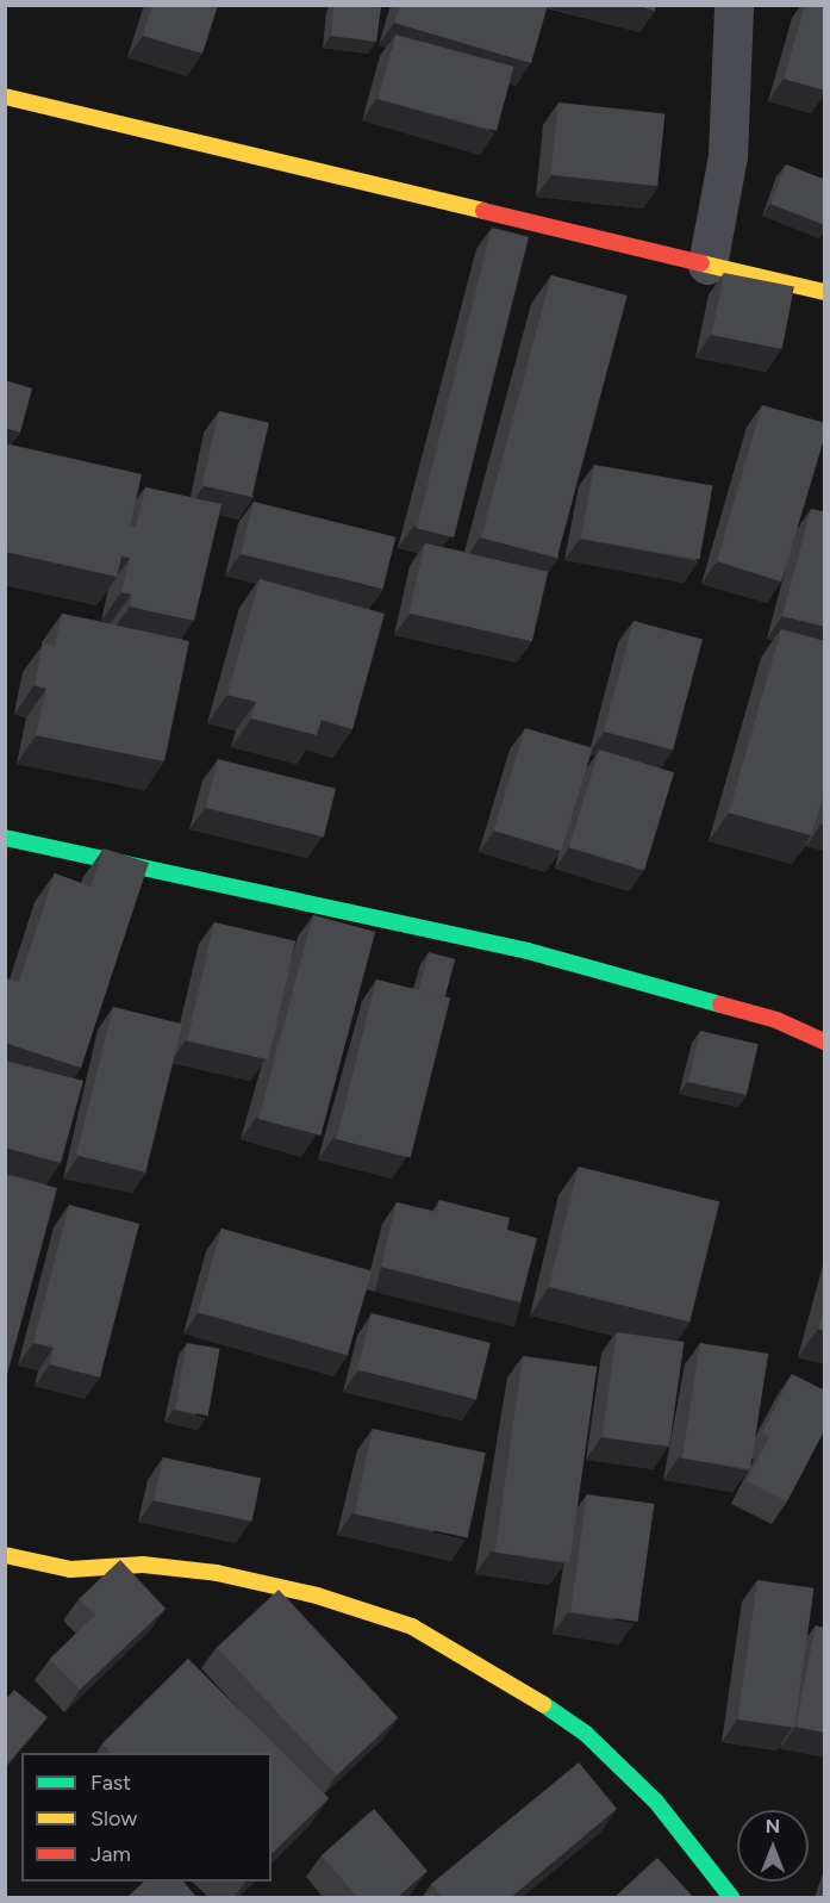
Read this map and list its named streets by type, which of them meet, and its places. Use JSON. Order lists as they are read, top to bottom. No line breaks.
{"legend":["Fast","Slow","Jam"],"north":"top"}
